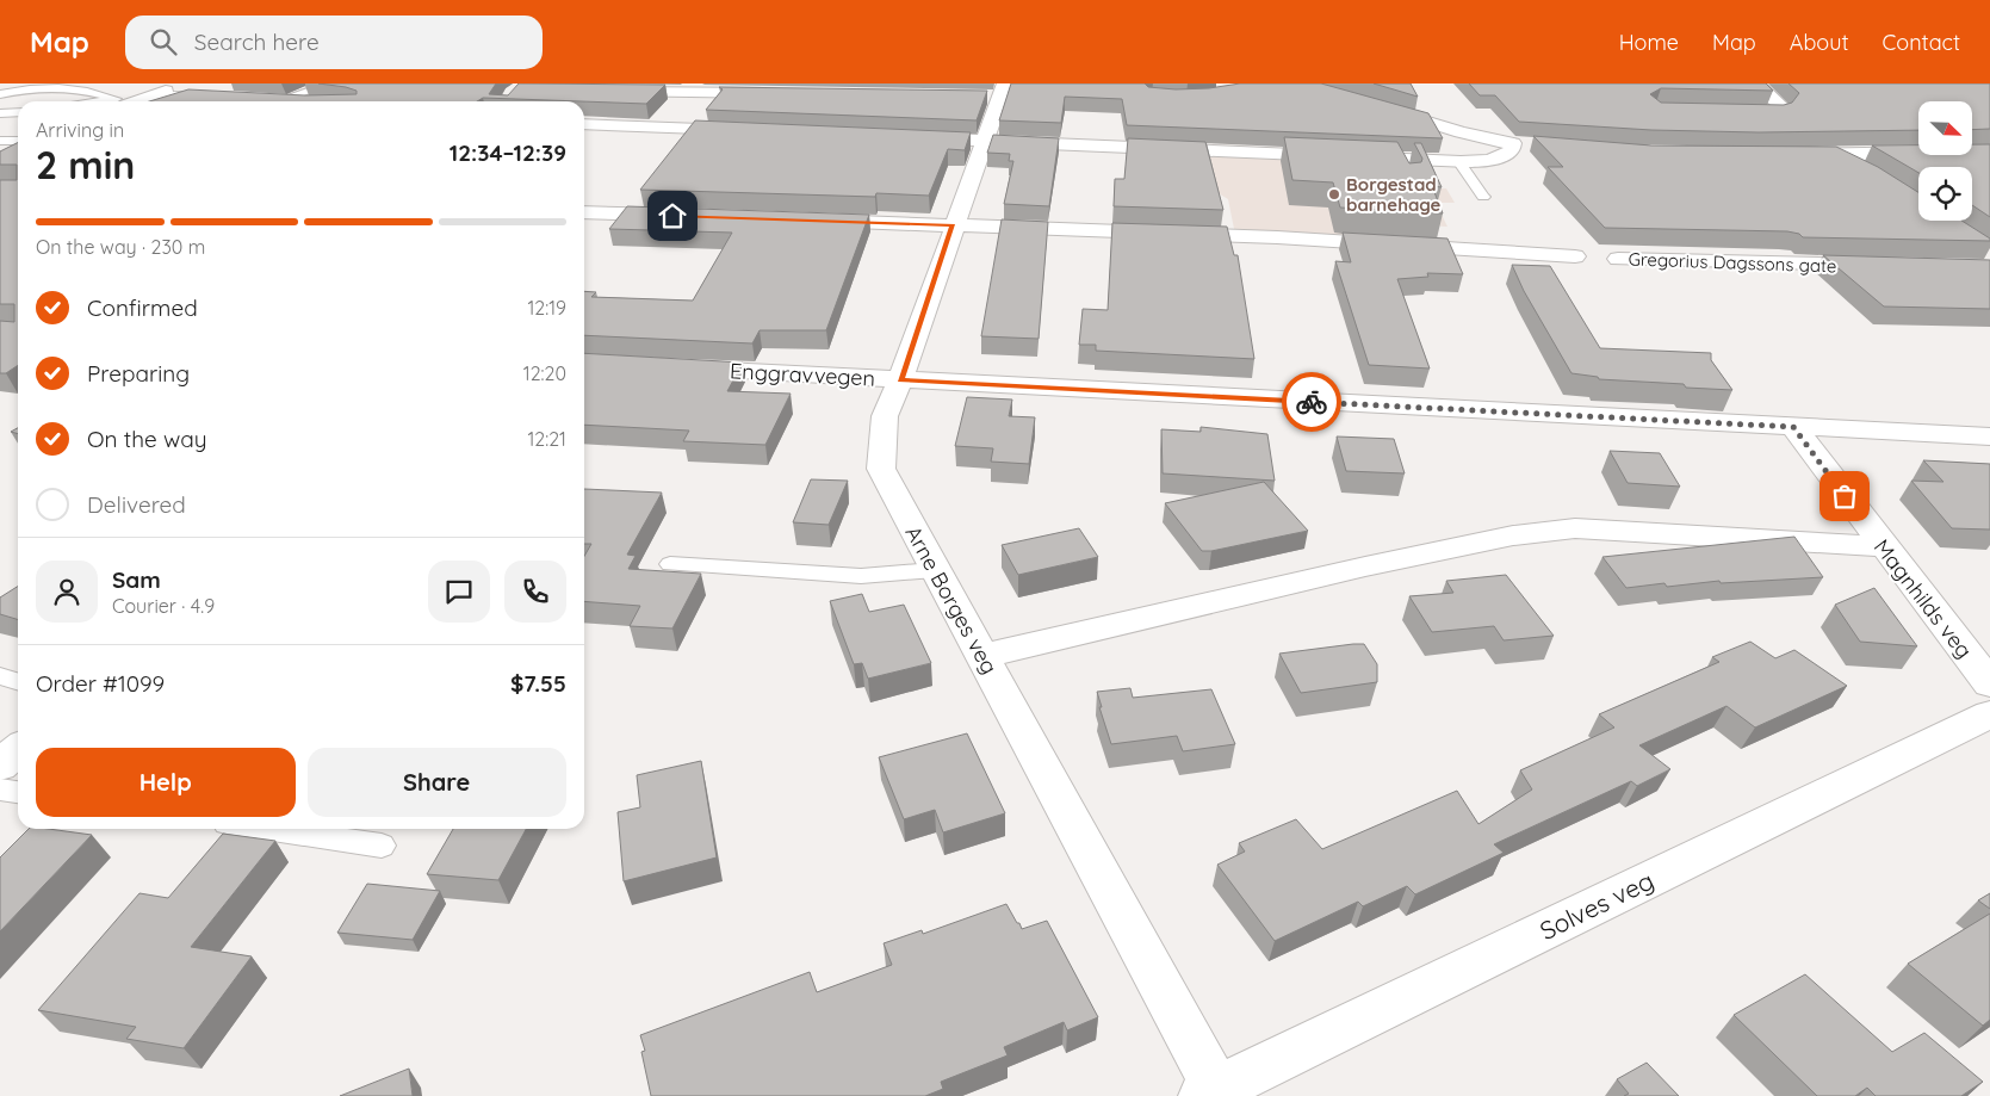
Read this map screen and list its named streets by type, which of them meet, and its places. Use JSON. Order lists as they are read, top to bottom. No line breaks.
{"streets":{"street":["Gregorius Dagssons gate","Enggravvegen","Magnhilds veg","Arne Borges veg","Solves veg"]},"crossings":[["Enggravvegen","Magnhilds veg"],["Enggravvegen","Arne Borges veg"],["Arne Borges veg","Solves veg"]],"places":["Borgestad barnehage"],"north":"bottom right","page":{"header":"Map","search":"Search here","nav":["Home","Map","About","Contact"],"heading":["2 min","Arriving in","12:34–12:39"],"panel":["Sam","Courier · 4.9","Order #1099","$7.55"],"bar":"On the way · 230 m","list":[["Confirmed","12:19"],["Preparing","12:20"],["On the way","12:21"],"Delivered"],"buttons":["Help","Share"]}}
